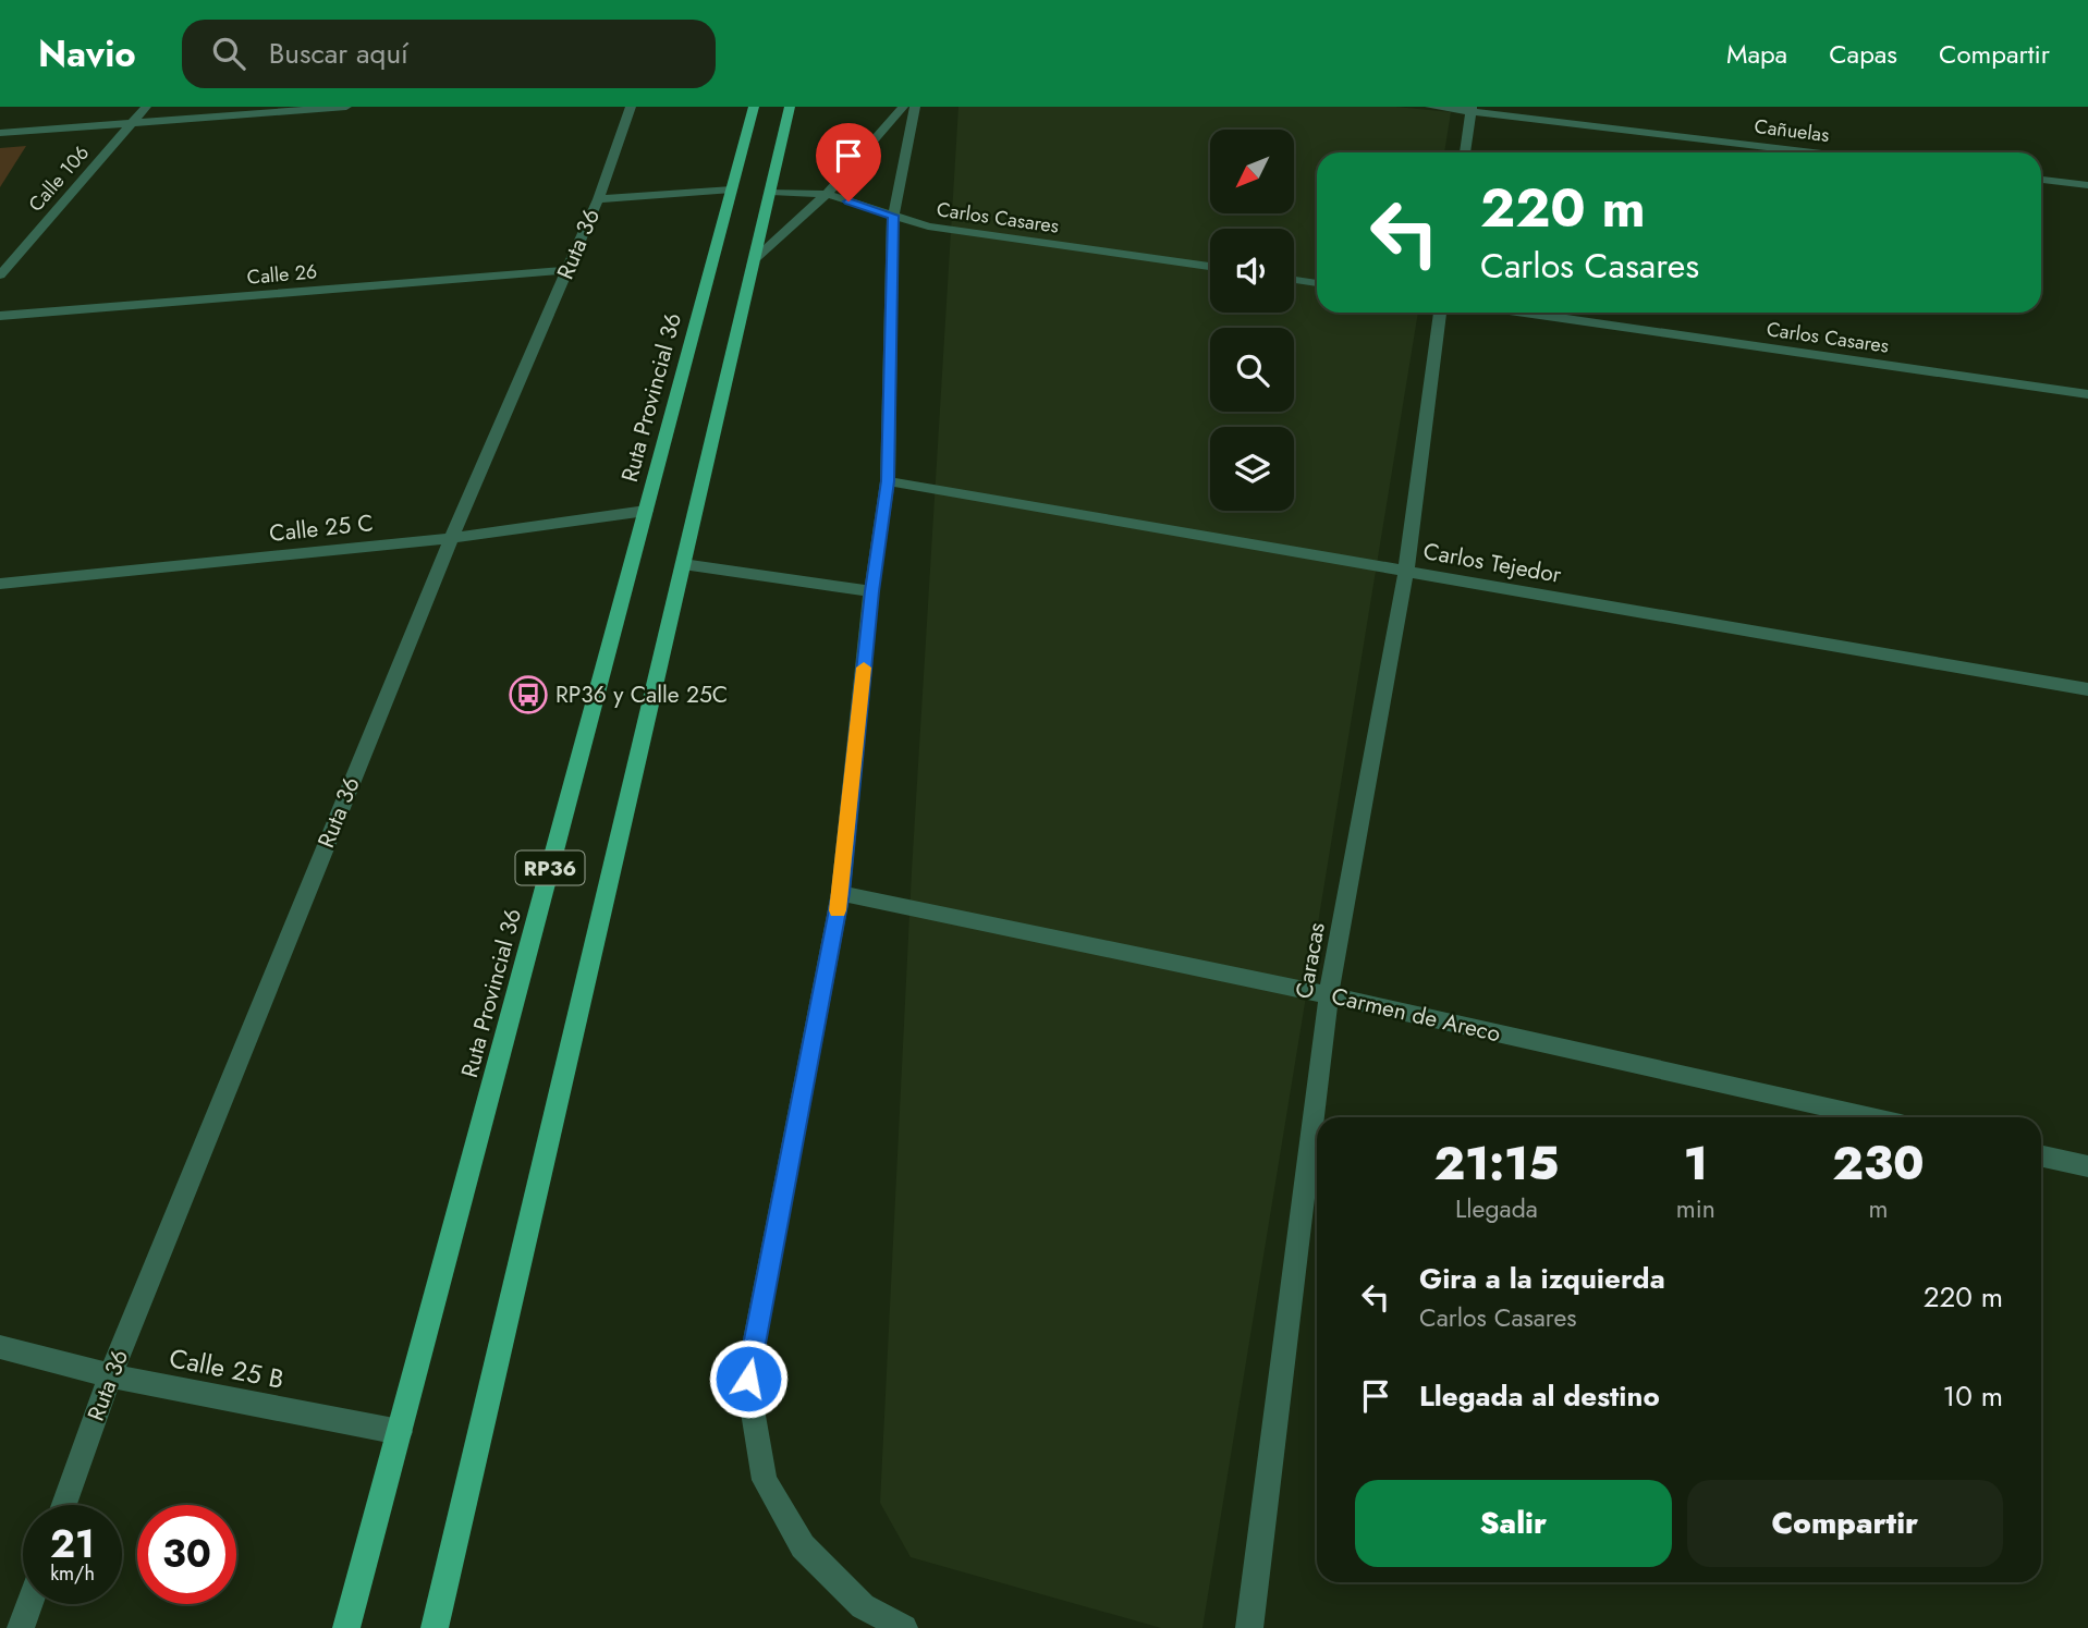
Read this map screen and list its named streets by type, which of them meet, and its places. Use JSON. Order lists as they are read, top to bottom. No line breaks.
{"streets":{"main road":["Ruta Provincial 36","RP36"],"street":["Cañuelas","Calle 106","Carlos Casares","Ruta 36","Calle 26","Calle 25 C","Carlos Tejedor","Caracas","Carmen de Areco","Calle 25 B"]},"crossings":[["Carlos Casares","RP36"],["Ruta 36","Calle 26"],["Ruta 36","Calle 25 C"],["Ruta 36","Calle 25 B"],["Ruta Provincial 36","Calle 25 C"],["Ruta Provincial 36","Calle 25 B"],["Carlos Tejedor","Caracas"],["Caracas","Carmen de Areco"]],"places":{"bus stop":["RP36 y Calle 25C"]},"north":"bottom left","page":{"header":"Navio","search":"Buscar aquí","nav":["Mapa","Capas","Compartir"],"turn":["220 m","Carlos Casares"],"eta":["21:15","Llegada","1","min","230","m"],"list":[{"name":"Gira a la izquierda","note":"Carlos Casares","value":"220 m"},{"name":"Llegada al destino","value":"10 m"}],"buttons":["Salir","Compartir"],"speed":"21 km/h","limit":"30"}}
